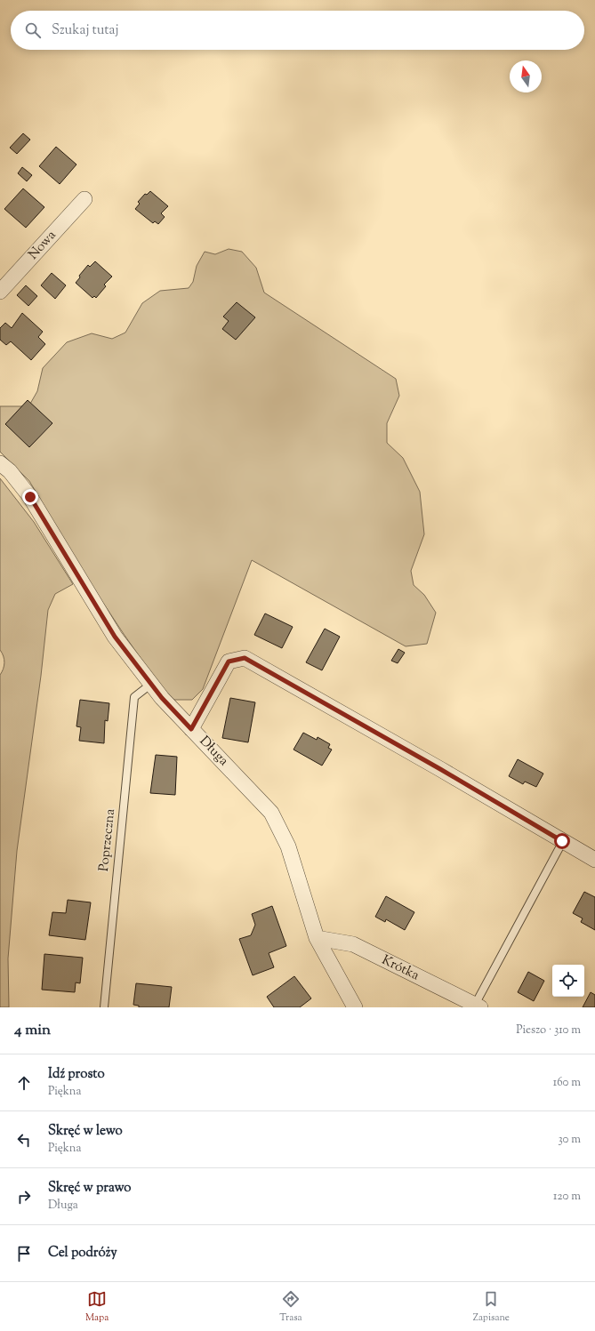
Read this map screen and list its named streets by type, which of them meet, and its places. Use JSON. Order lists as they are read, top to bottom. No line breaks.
{"streets":{"street":["Nowa","Długa","Krótka"],"lane":["Poprzeczna"]},"crossings":[["Długa","Poprzeczna"],["Długa","Krótka"]],"north":"top","page":{"search":"Szukaj tutaj","heading":["4 min","Pieszo · 310 m"],"list":[["Idź prosto","Piękna","160 m"],["Skręć w lewo","Piękna","30 m"],["Skręć w prawo","Długa","120 m"],"Cel podróży"],"nav":["Mapa","Trasa","Zapisane"]}}
